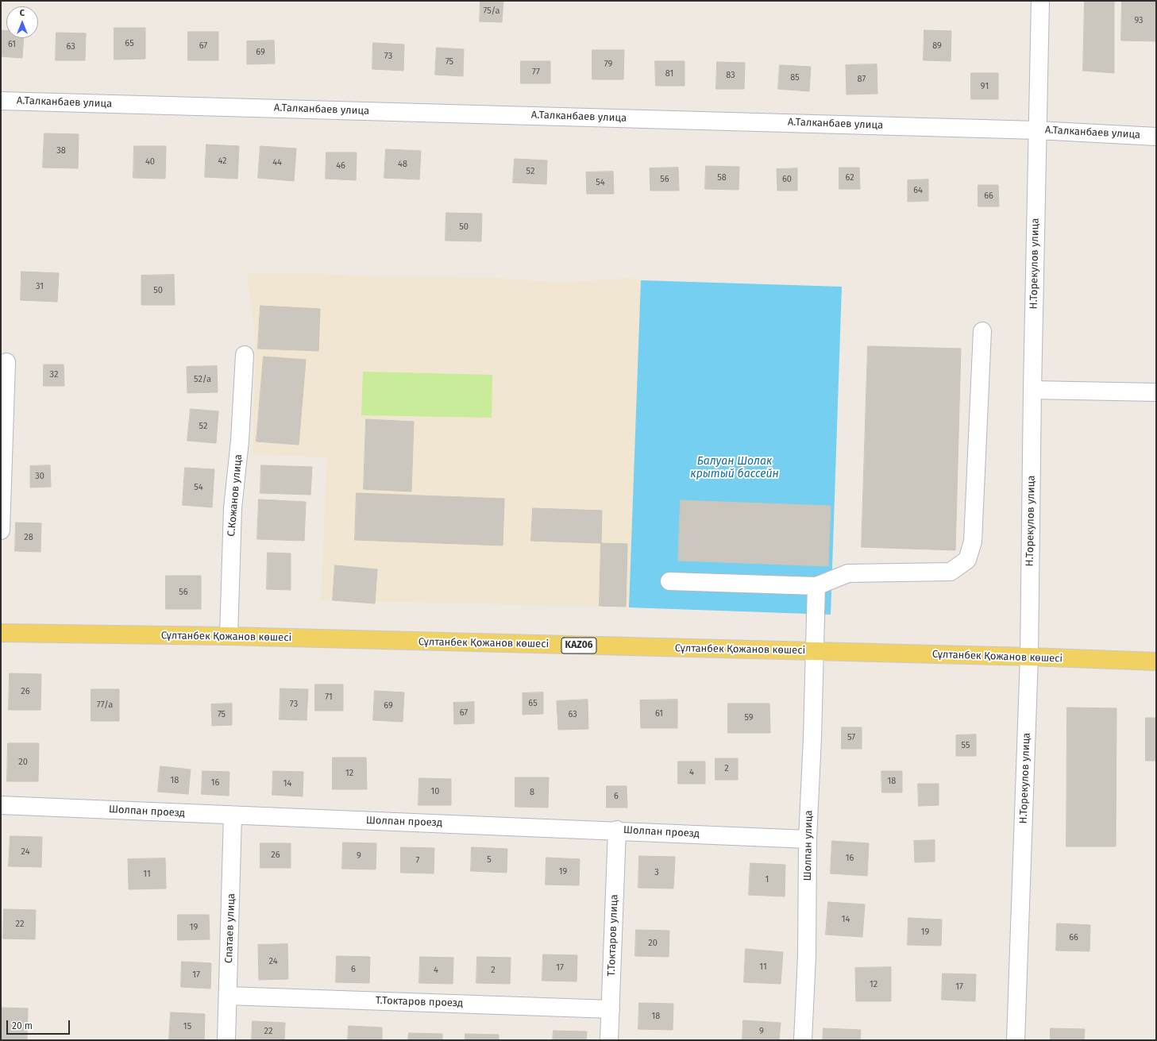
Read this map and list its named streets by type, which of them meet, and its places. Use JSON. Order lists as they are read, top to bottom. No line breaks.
{"streets":{"main road":["Сұлтанбек Қожанов көшесі","KАZ06"],"street":["А.Талканбаев улица","Н.Торекулов улица","С.Кожанов улица","Шолпан проезд","Шолпан улица","Спатаев улица","Т.Токтаров улица","Т.Токтаров проезд"]},"crossings":[["А.Талканбаев улица","Н.Торекулов улица"],["Н.Торекулов улица","Сұлтанбек Қожанов көшесі"],["С.Кожанов улица","Сұлтанбек Қожанов көшесі"],["Сұлтанбек Қожанов көшесі","Шолпан улица"],["Шолпан проезд","Шолпан улица"],["Шолпан проезд","Спатаев улица"],["Шолпан проезд","Т.Токтаров улица"],["Спатаев улица","Т.Токтаров проезд"],["Т.Токтаров улица","Т.Токтаров проезд"]],"water":["Балуан Шолак крытый бассейн"],"house_numbers":["75/а","93","65","61","67","89","63","69","73","75","79","77","81","83","85","87","91","38","42","40","44","48","46","52","58","62","56","60","54","64","66","50","31","50","32","52/а","52","30","54","28","56","26","71","65","73","77/а","69","67","61","75","63","59","57","55","20","2","4","12","18","18","16","14","10","8","6","24","26","9","16","5","7","19","3","11","1","14","22","19","19","66","20","24","11","17","6","4","2","17","12","17","18","15","22","9"],"scale_bar":"20 m","north":"top"}
